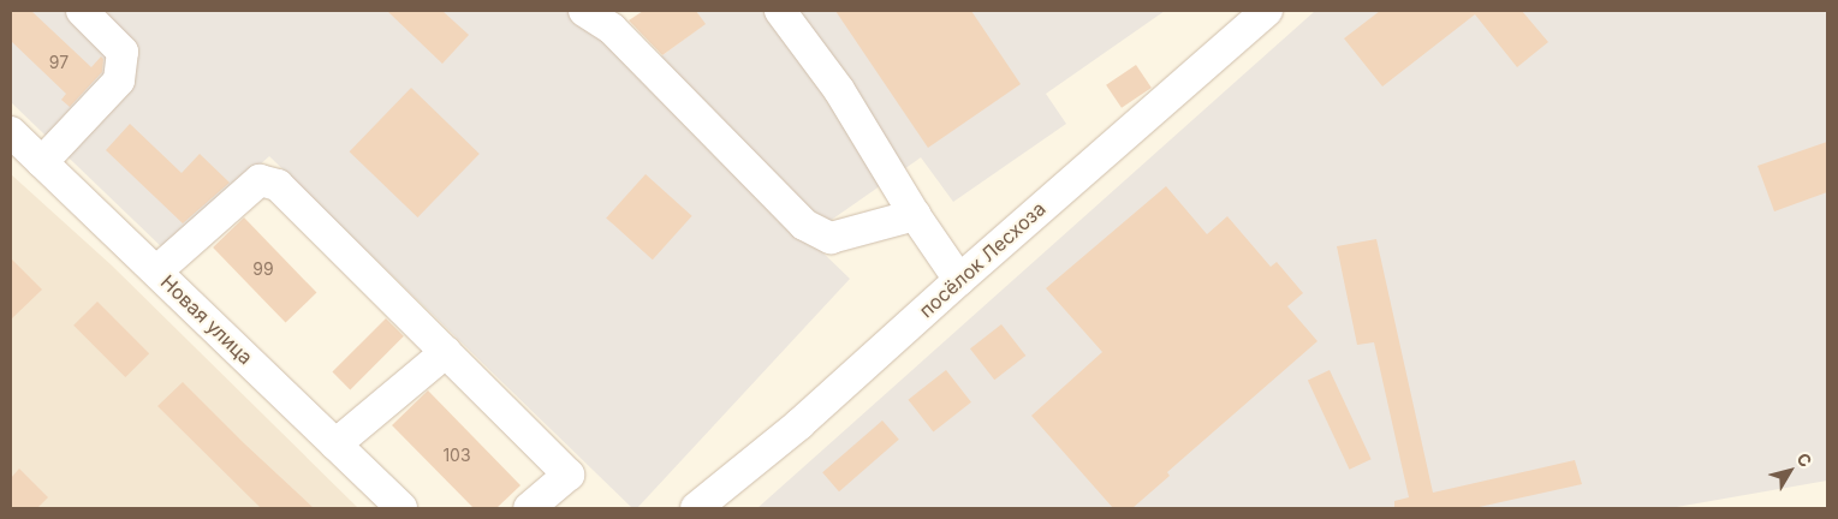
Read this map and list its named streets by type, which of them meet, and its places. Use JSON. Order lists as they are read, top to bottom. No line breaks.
{"streets":{"street":["посёлок Лесхоза","Новая улица"]},"house_numbers":["97","99","103"],"north":"top right"}
